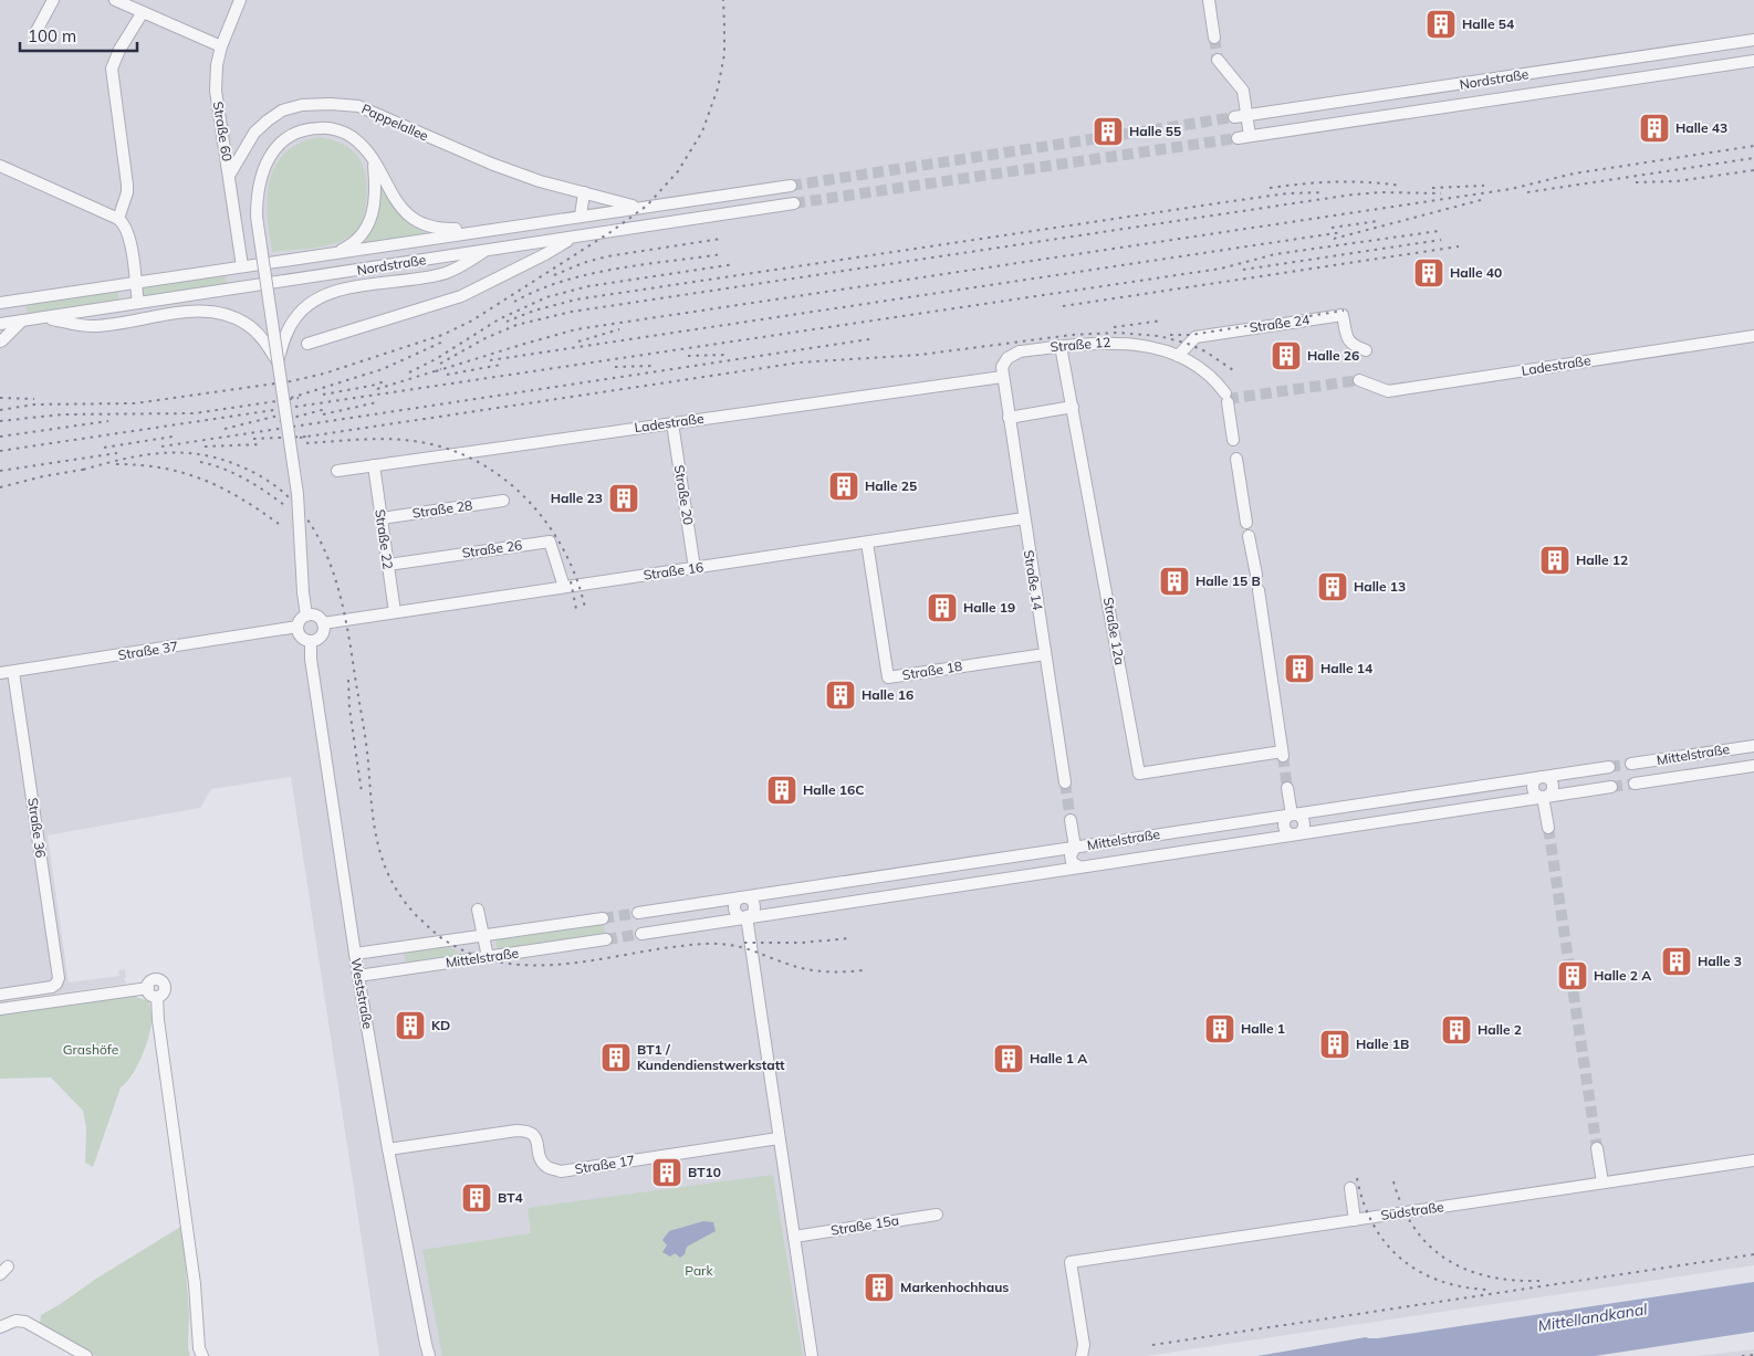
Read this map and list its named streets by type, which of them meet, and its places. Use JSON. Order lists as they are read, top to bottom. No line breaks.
{"streets":{"street":["Nordstraße","Pappelallee","Straße 60","Straße 24","Straße 12","Ladestraße","Straße 20","Straße 28","Straße 22","Straße 26","Straße 16","Straße 14","Straße 12a","Straße 37","Straße 18","Mittelstraße","Straße 36","Weststraße","Straße 17","Südstraße","Straße 15a"]},"crossings":[["Nordstraße","Pappelallee"],["Nordstraße","Straße 60"],["Pappelallee","Straße 60"],["Straße 24","Straße 12"],["Straße 12","Ladestraße"],["Straße 12","Straße 14"],["Straße 12","Straße 12a"],["Ladestraße","Straße 20"],["Ladestraße","Straße 22"],["Ladestraße","Straße 14"],["Straße 20","Straße 16"],["Straße 28","Straße 22"],["Straße 22","Straße 26"],["Straße 22","Straße 16"],["Straße 26","Straße 16"],["Straße 16","Straße 14"],["Straße 16","Straße 37"],["Straße 16","Straße 18"],["Straße 16","Weststraße"],["Straße 14","Straße 18"],["Straße 37","Straße 36"],["Straße 37","Weststraße"],["Mittelstraße","Weststraße"],["Weststraße","Straße 17"]],"water":["Mittellandkanal"],"parks":["Grashöfe","Park"],"places":{"building":["Halle 54","Halle 43","Halle 55","Halle 40","Halle 26","Halle 25","Halle 23","Halle 12","Halle 15 B","Halle 13","Halle 19","Halle 14","Halle 16","Halle 16C","Halle 3","Halle 2 A","KD","Halle 1","Halle 2","Halle 1B","BT1 / Kundendienstwerkstatt","Halle 1 A","BT10","BT4","Markenhochhaus"]},"scale_bar":"100 m"}
